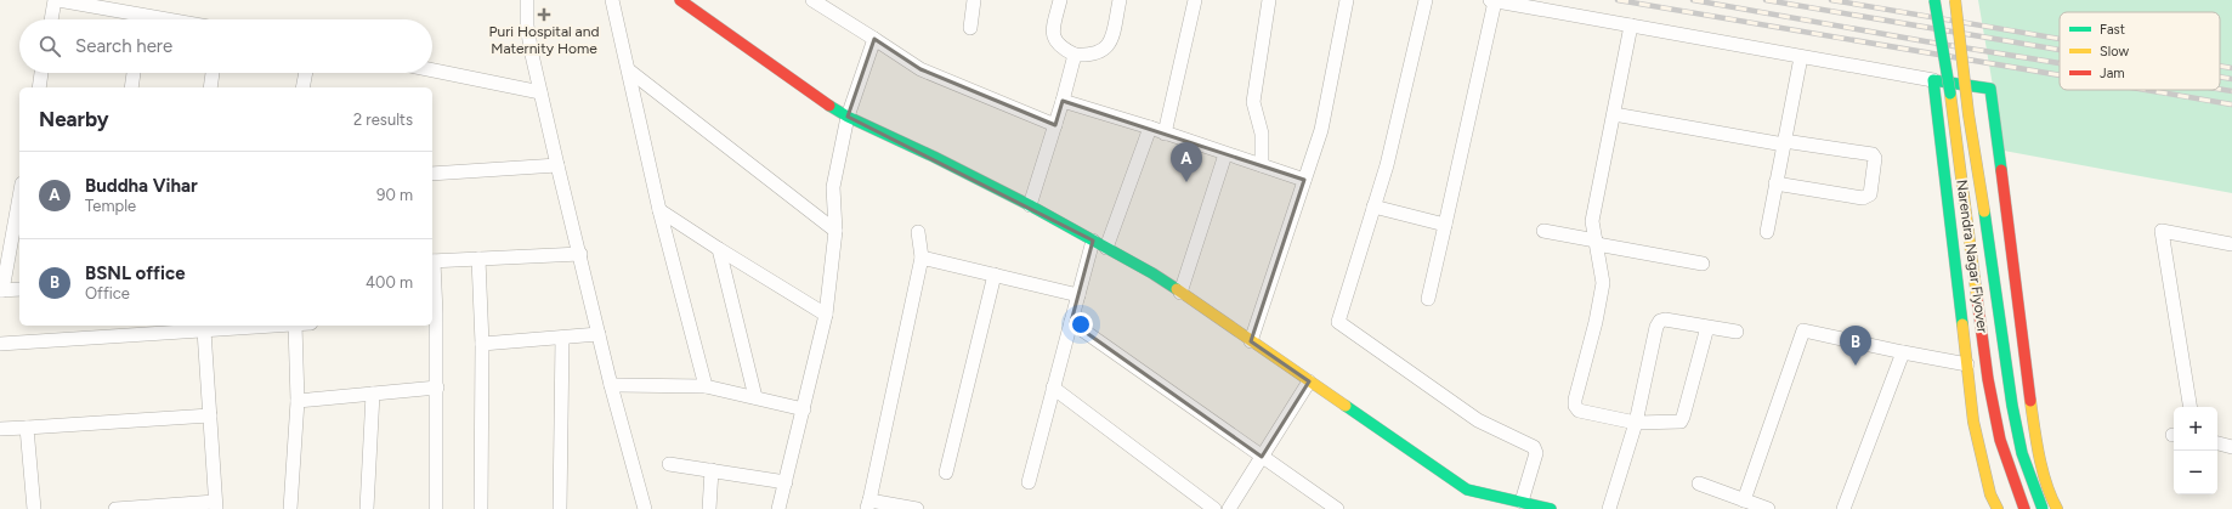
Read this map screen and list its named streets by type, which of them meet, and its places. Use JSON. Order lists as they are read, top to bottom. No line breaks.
{"streets":{"street":["Narendra Nagar Flyover"]},"places":{"health":["Puri Hospital and Maternity Home"]},"legend":["Fast","Slow","Jam"],"page":{"search":"Search here","heading":["Nearby","2 results"],"pins":["A","B"],"list":[{"mark":"A","name":"Buddha Vihar","note":"Temple","value":"90 m"},{"mark":"B","name":"BSNL office","note":"Office","value":"400 m"}],"map_buttons":["+","−"]}}
